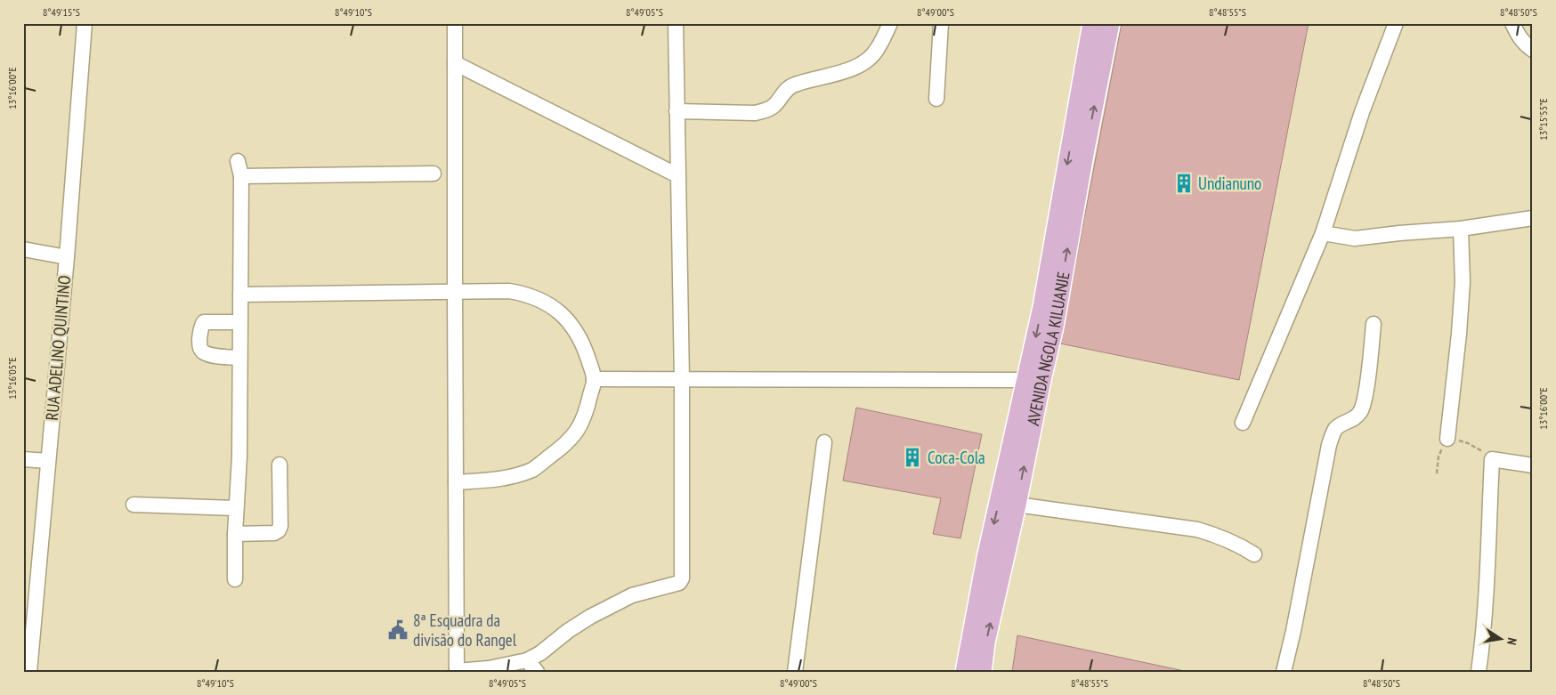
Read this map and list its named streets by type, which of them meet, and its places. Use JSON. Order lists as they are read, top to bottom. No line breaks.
{"streets":{"main road":["AVENIDA NGOLA KILUANJE"],"street":["RUA ADELINO QUINTINO"]},"places":{"building":["Undianuno","Coca-Cola"],"public building":["8ª Esquadra da divisão do Rangel"]},"north":"right","coordinates":["8°49'15\"S","8°49'10\"S","8°49'05\"S","8°49'00\"S","8°48'55\"S","8°48'50\"S","13°16'00\"E","13°15'55\"E","13°16'05\"E"]}
